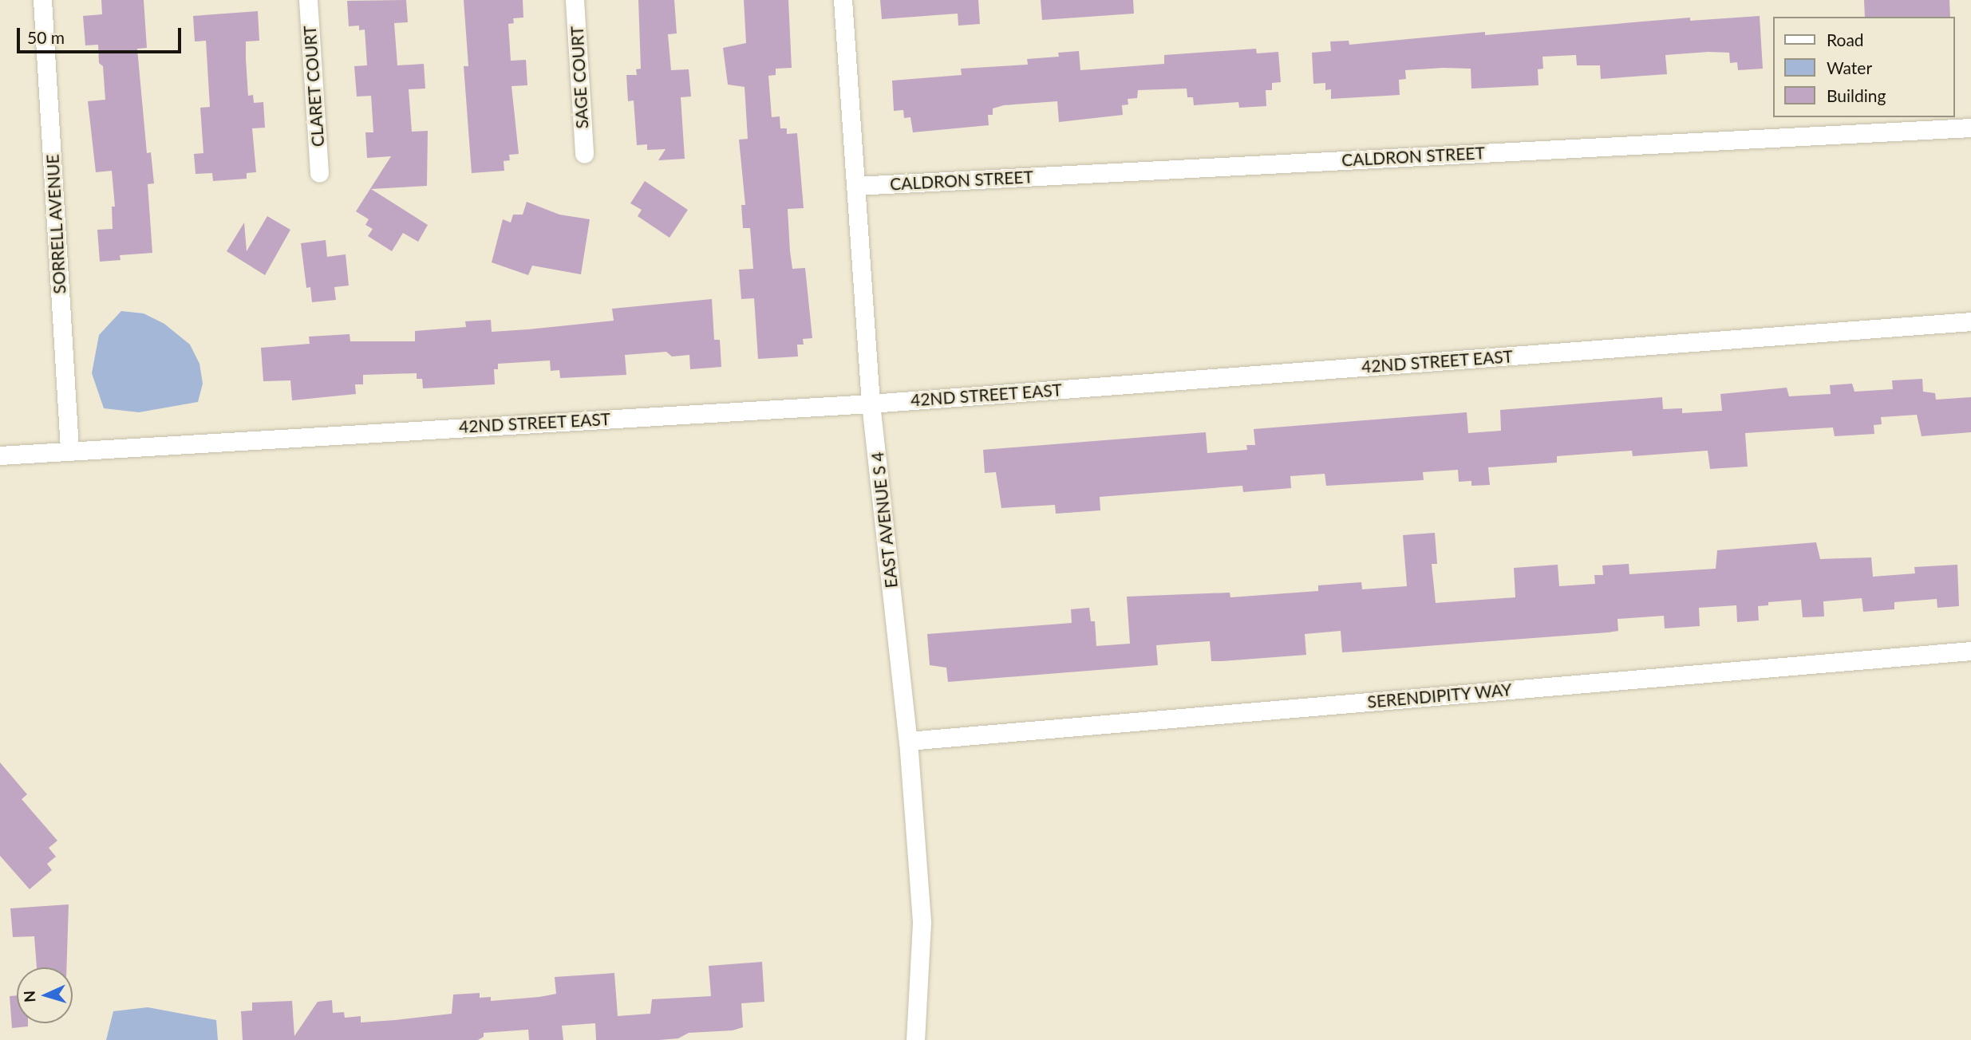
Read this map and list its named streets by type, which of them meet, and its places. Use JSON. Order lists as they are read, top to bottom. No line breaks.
{"streets":{"street":["SAGE COURT","CLARET COURT","CALDRON STREET","SORRELL AVENUE","42ND STREET EAST","EAST AVENUE S 4","SERENDIPITY WAY"]},"crossings":[["CALDRON STREET","EAST AVENUE S 4"],["SORRELL AVENUE","42ND STREET EAST"],["42ND STREET EAST","EAST AVENUE S 4"],["EAST AVENUE S 4","SERENDIPITY WAY"]],"legend":["Road","Water","Building"],"scale_bar":"50 m","north":"left"}
